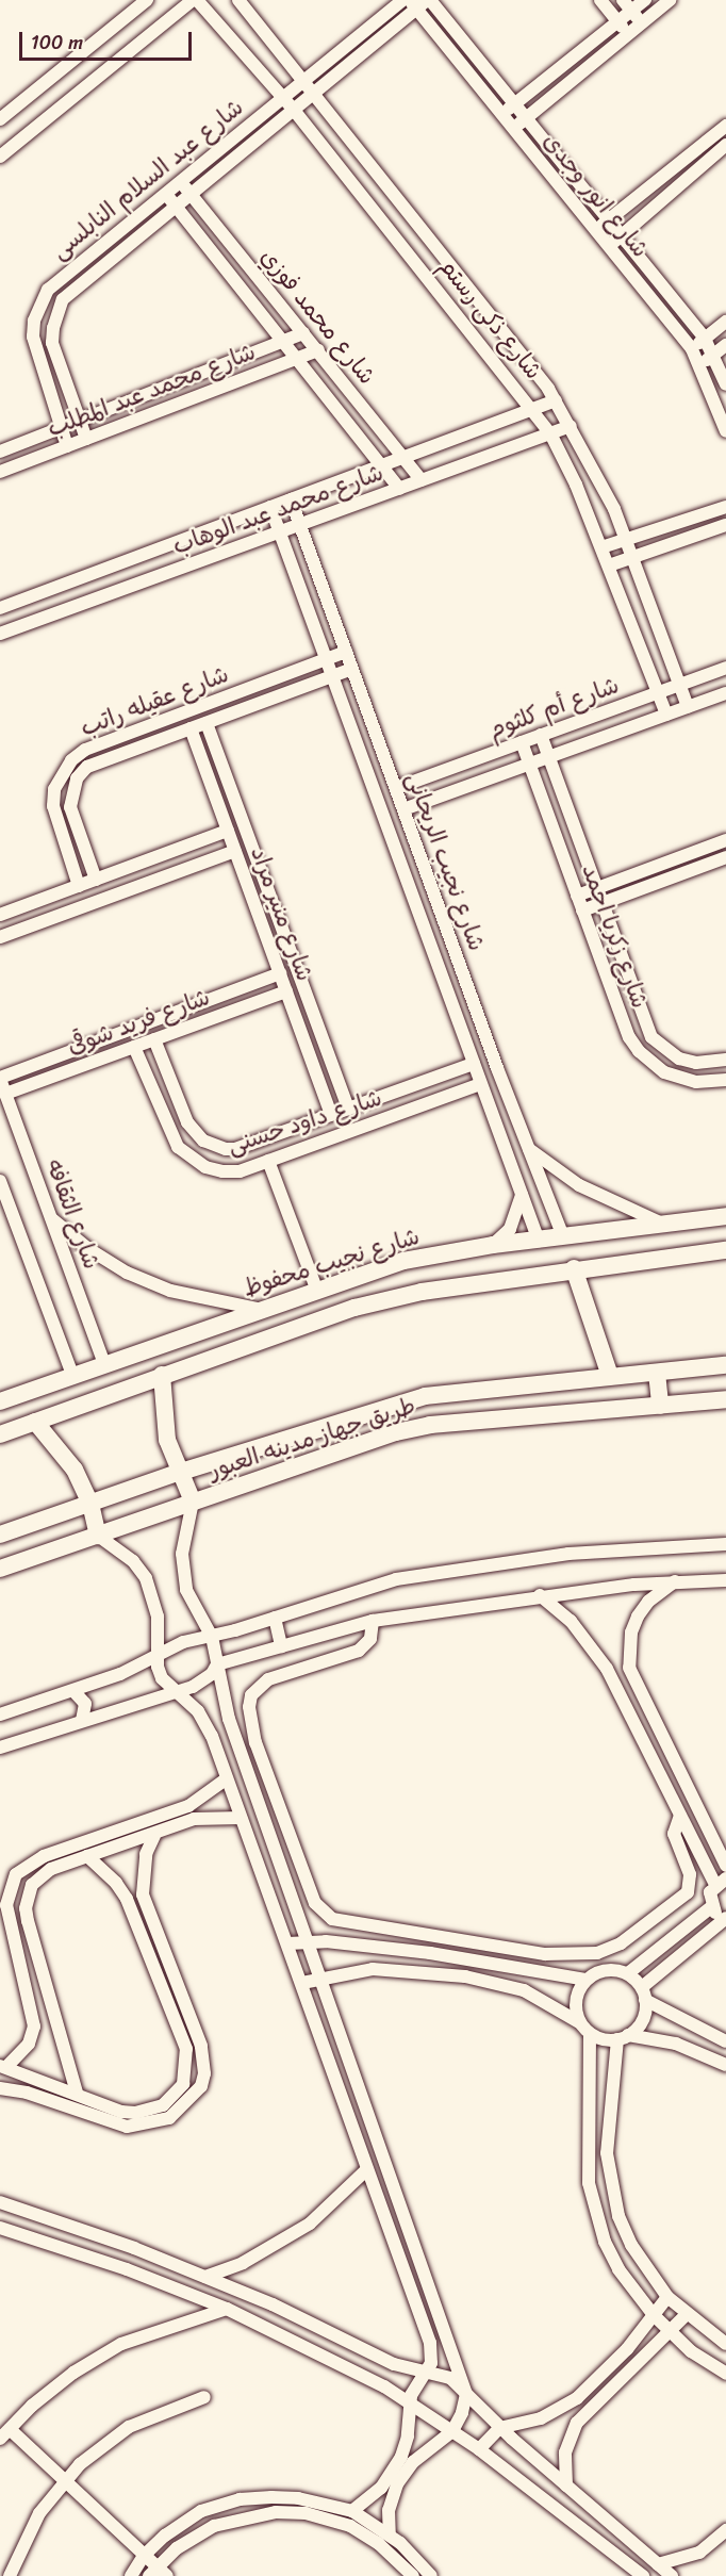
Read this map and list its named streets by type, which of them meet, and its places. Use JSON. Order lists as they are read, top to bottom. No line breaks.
{"streets":{"main road":["شارع نجيب محفوظ","طريق جهاز مدينه العبور"],"street":["شارع عبد السلام النابلسى","شارع انور وجدى","شارع محمد فوزي","شارع ذكى رستم","شارع محمد عبد المطلب","شارع محمد عبد الوهاب","شارع عقيله راتب","شارع أم كلثوم","شارع نجيب الريحانى","شارع منير مراد","شارع زكريا احمد","شارع فريد شوقى","شارع داود حسنى","شارع الثقافه"]},"crossings":[["شارع عبد السلام النابلسى","شارع انور وجدى"],["شارع عبد السلام النابلسى","شارع محمد فوزي"],["شارع عبد السلام النابلسى","شارع ذكى رستم"],["شارع عبد السلام النابلسى","شارع محمد عبد المطلب"],["شارع محمد فوزي","شارع محمد عبد المطلب"],["شارع محمد فوزي","شارع محمد عبد الوهاب"],["شارع ذكى رستم","شارع محمد عبد الوهاب"],["شارع ذكى رستم","شارع أم كلثوم"],["شارع محمد عبد الوهاب","شارع نجيب الريحانى"],["شارع عقيله راتب","شارع نجيب الريحانى"],["شارع عقيله راتب","شارع منير مراد"],["شارع أم كلثوم","شارع نجيب الريحانى"],["شارع أم كلثوم","شارع زكريا احمد"],["شارع نجيب الريحانى","شارع داود حسنى"],["شارع نجيب الريحانى","شارع نجيب محفوظ"],["شارع منير مراد","شارع فريد شوقى"],["شارع منير مراد","شارع داود حسنى"],["شارع فريد شوقى","شارع داود حسنى"],["شارع فريد شوقى","شارع الثقافه"],["شارع الثقافه","شارع نجيب محفوظ"]],"scale_bar":"100 m"}
